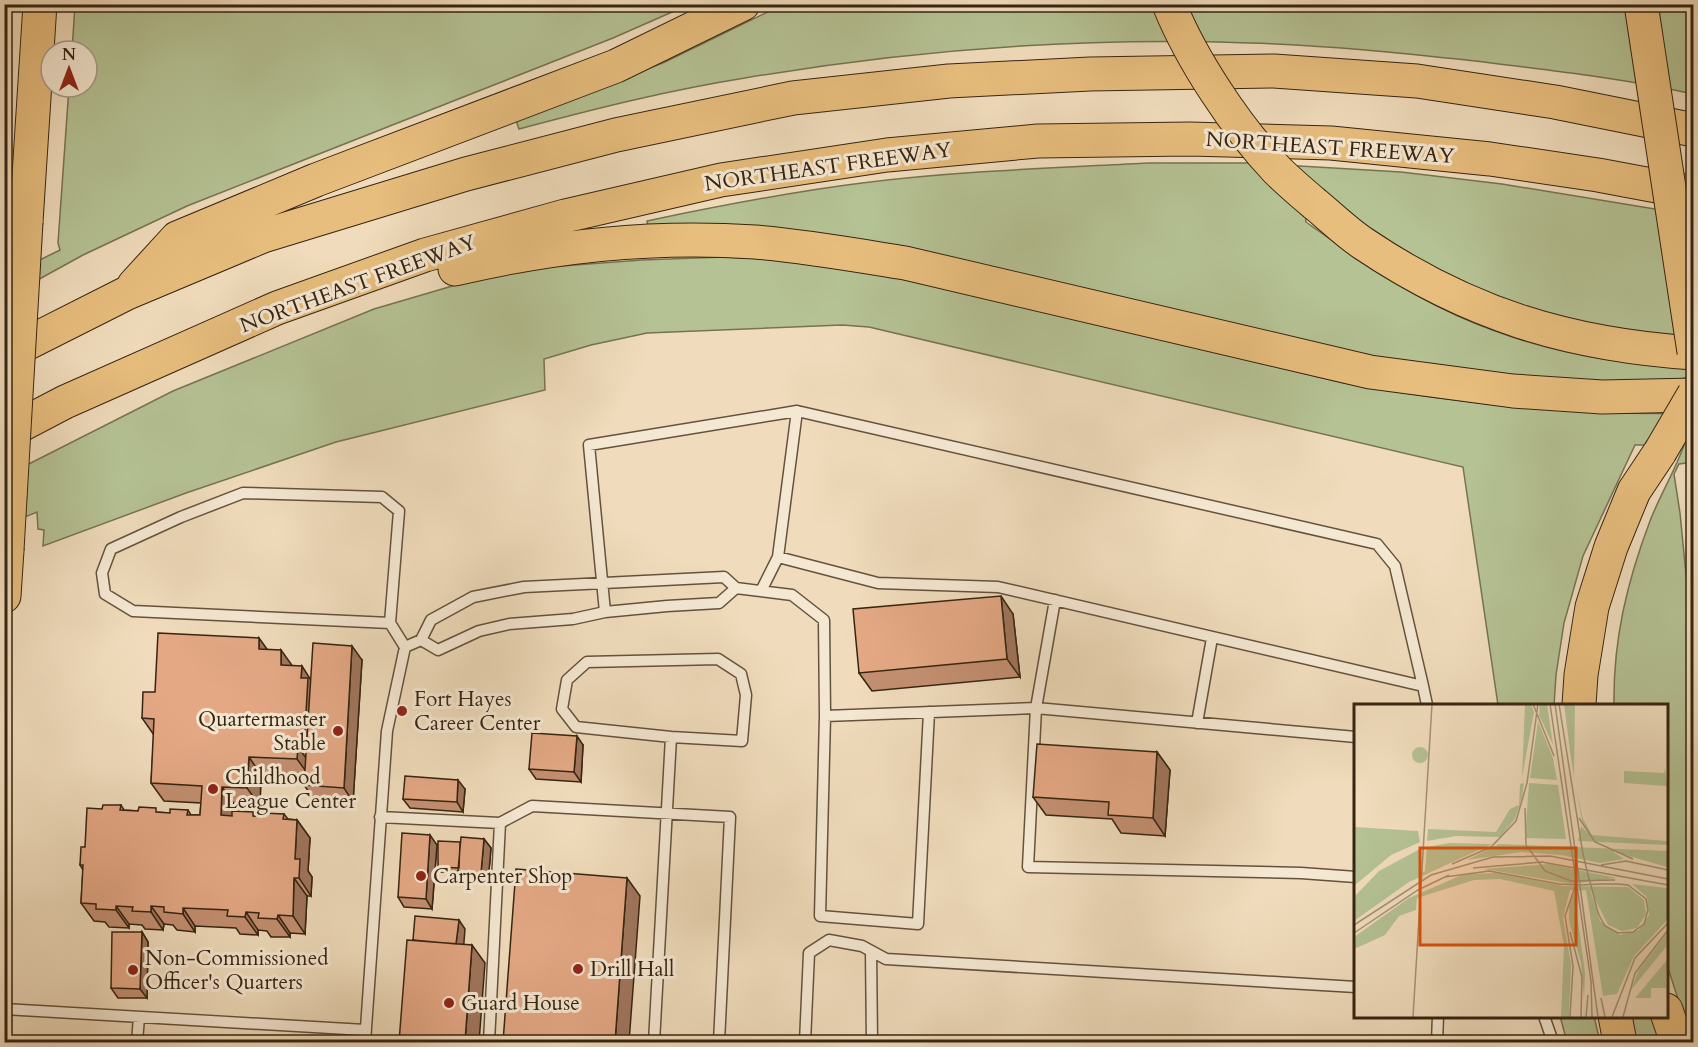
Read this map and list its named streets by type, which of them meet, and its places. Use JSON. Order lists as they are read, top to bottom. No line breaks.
{"streets":{"main road":["NORTHEAST FREEWAY"]},"places":["Fort Hayes Career Center","Quartermaster Stable","Childhood League Center","Carpenter Shop","Drill Hall","Non-Commissioned Officer's Quarters","Guard House"],"north":"top"}
